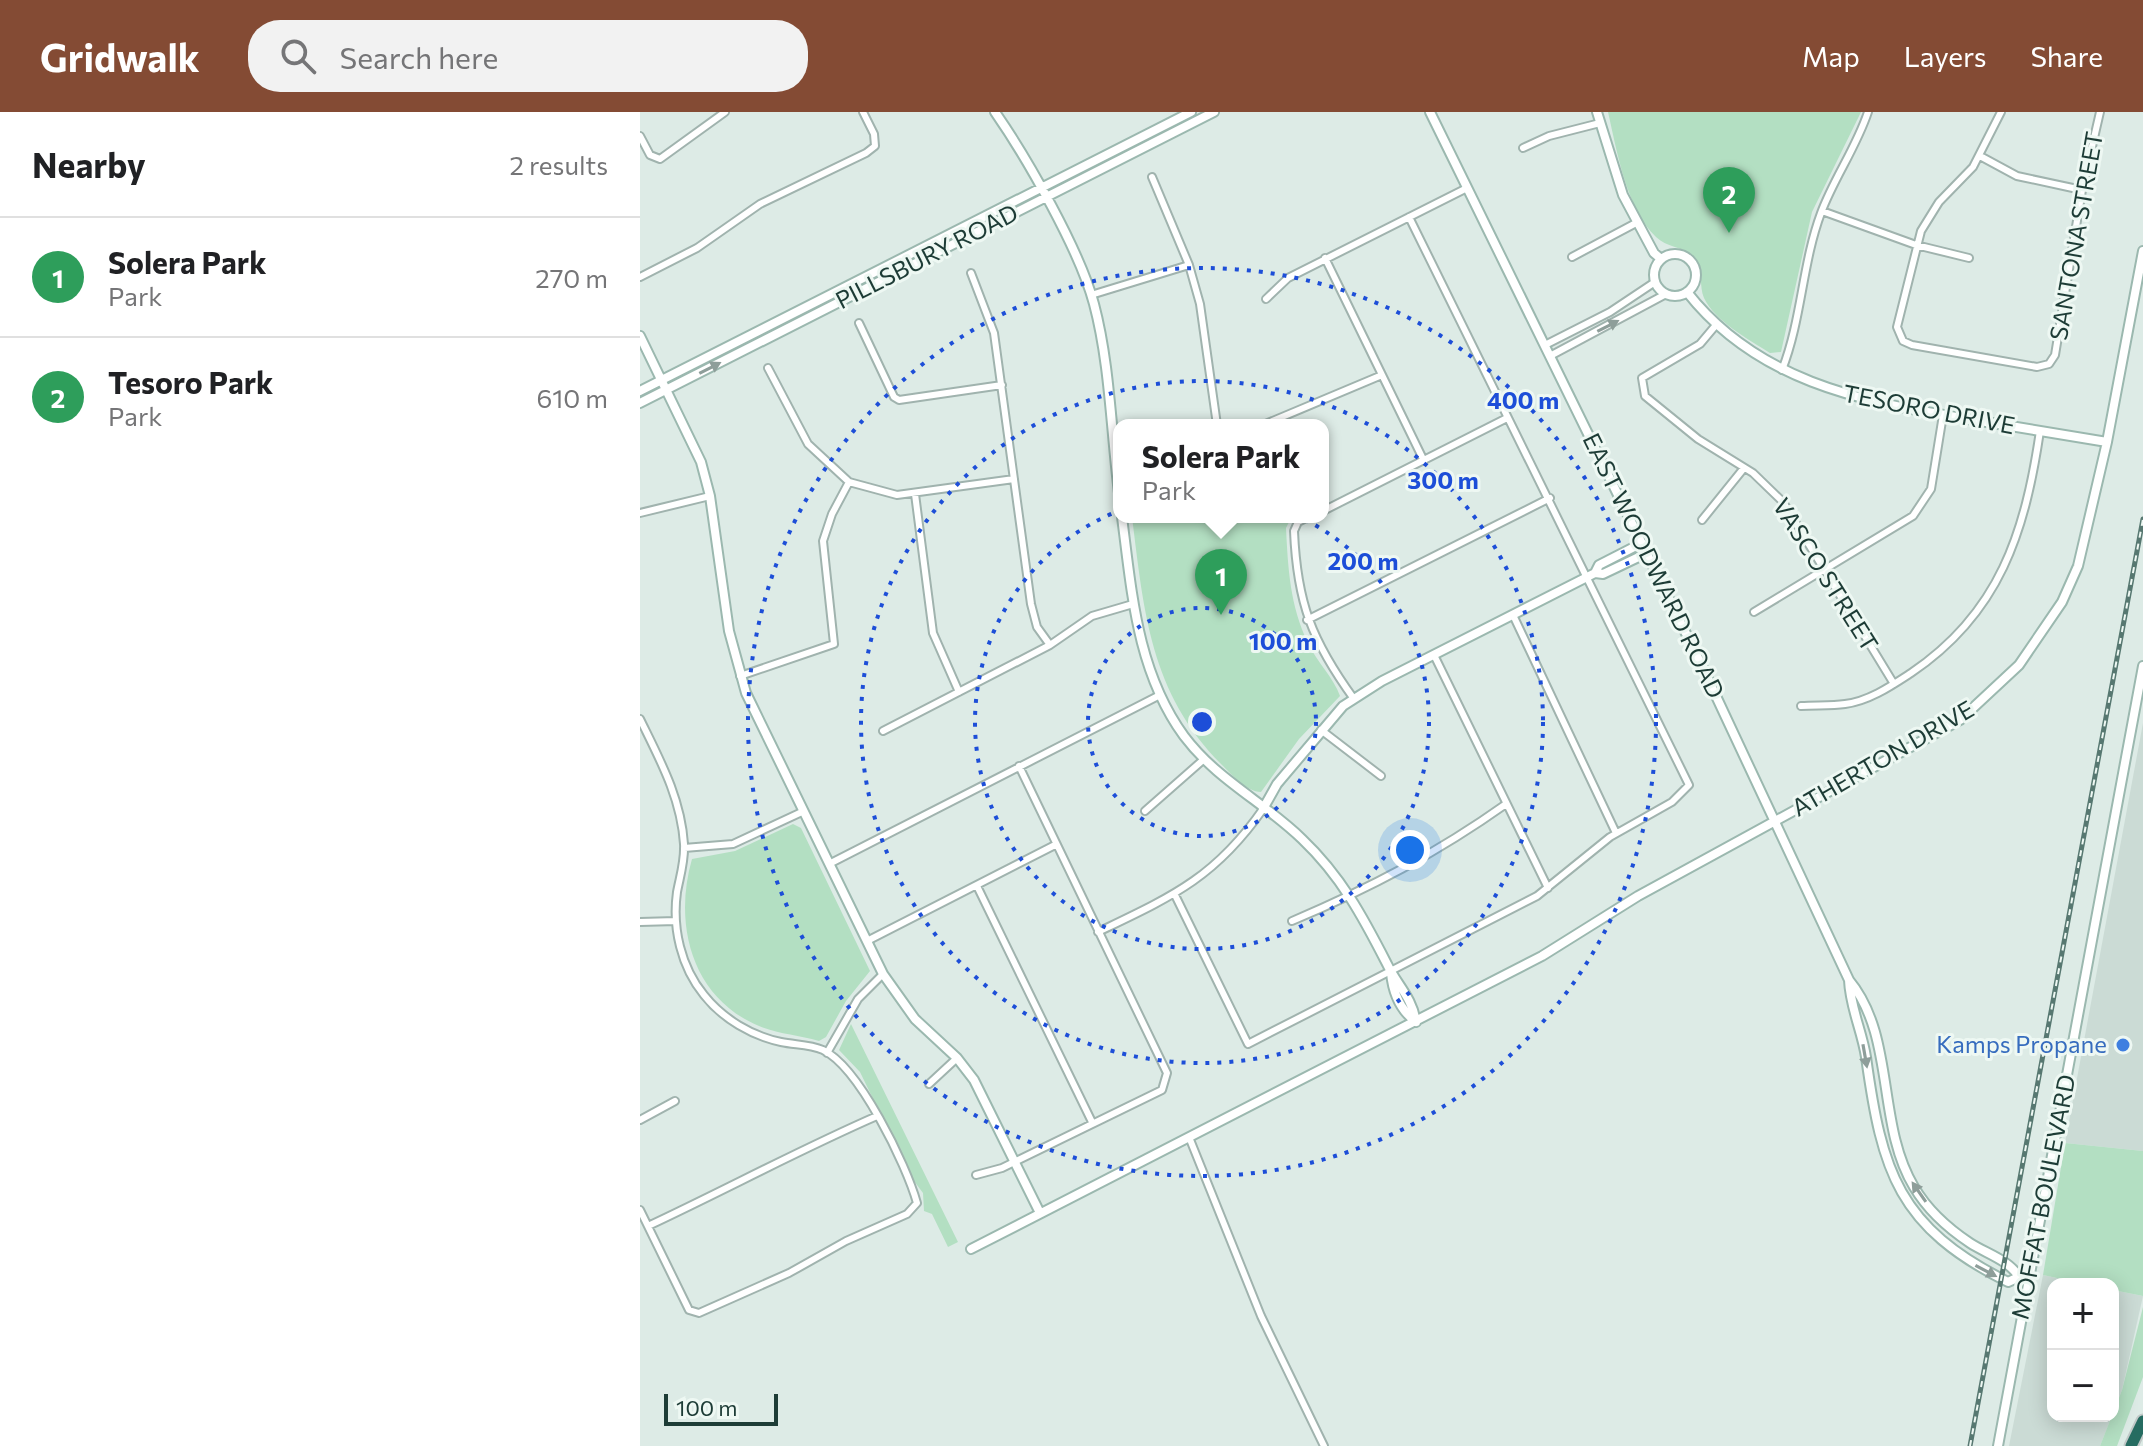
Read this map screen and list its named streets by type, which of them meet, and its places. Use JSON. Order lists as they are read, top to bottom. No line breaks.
{"streets":{"street":["SANTONA STREET","PILLSBURY ROAD","TESORO DRIVE","EAST WOODWARD ROAD","VASCO STREET","ATHERTON DRIVE","MOFFAT BOULEVARD"]},"crossings":[["TESORO DRIVE","VASCO STREET"],["TESORO DRIVE","ATHERTON DRIVE"],["EAST WOODWARD ROAD","ATHERTON DRIVE"]],"places":["Kamps Propane"],"scale_bar":"100 m","page":{"header":"Gridwalk","search":"Search here","nav":["Map","Layers","Share"],"heading":["Nearby","2 results"],"pins":["2","1"],"list":[{"mark":"1","name":"Solera Park","note":"Park","value":"270 m"},{"mark":"2","name":"Tesoro Park","note":"Park","value":"610 m"}],"popup":["Solera Park","Park"],"map_buttons":["+","−"],"scale":"100 m"},"rings":["400 m","300 m","200 m","100 m"]}
